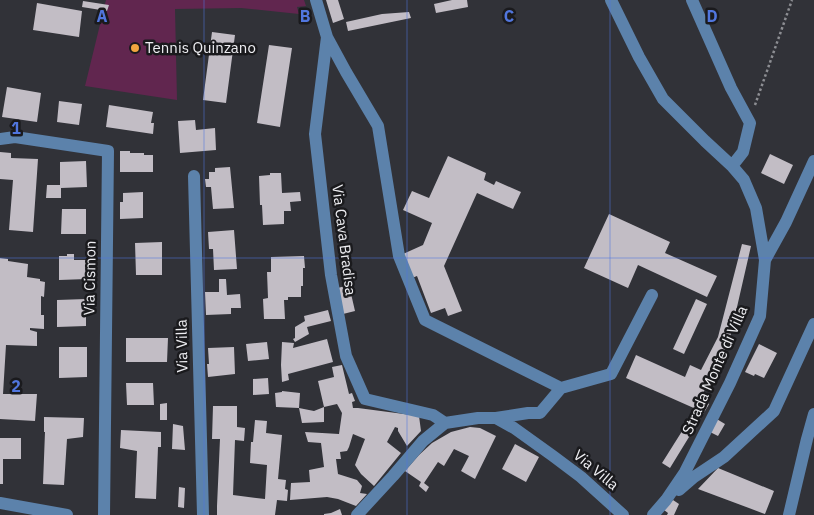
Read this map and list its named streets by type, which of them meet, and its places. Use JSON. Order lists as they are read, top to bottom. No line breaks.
{"streets":{"street":["Via Cava Bradisa","Via Cismon","Via Villa","Strada Monte di Villa"]},"places":["Tennis Quinzano"],"grid":{"columns":["A","B","C","D"],"rows":["1","2"]}}
